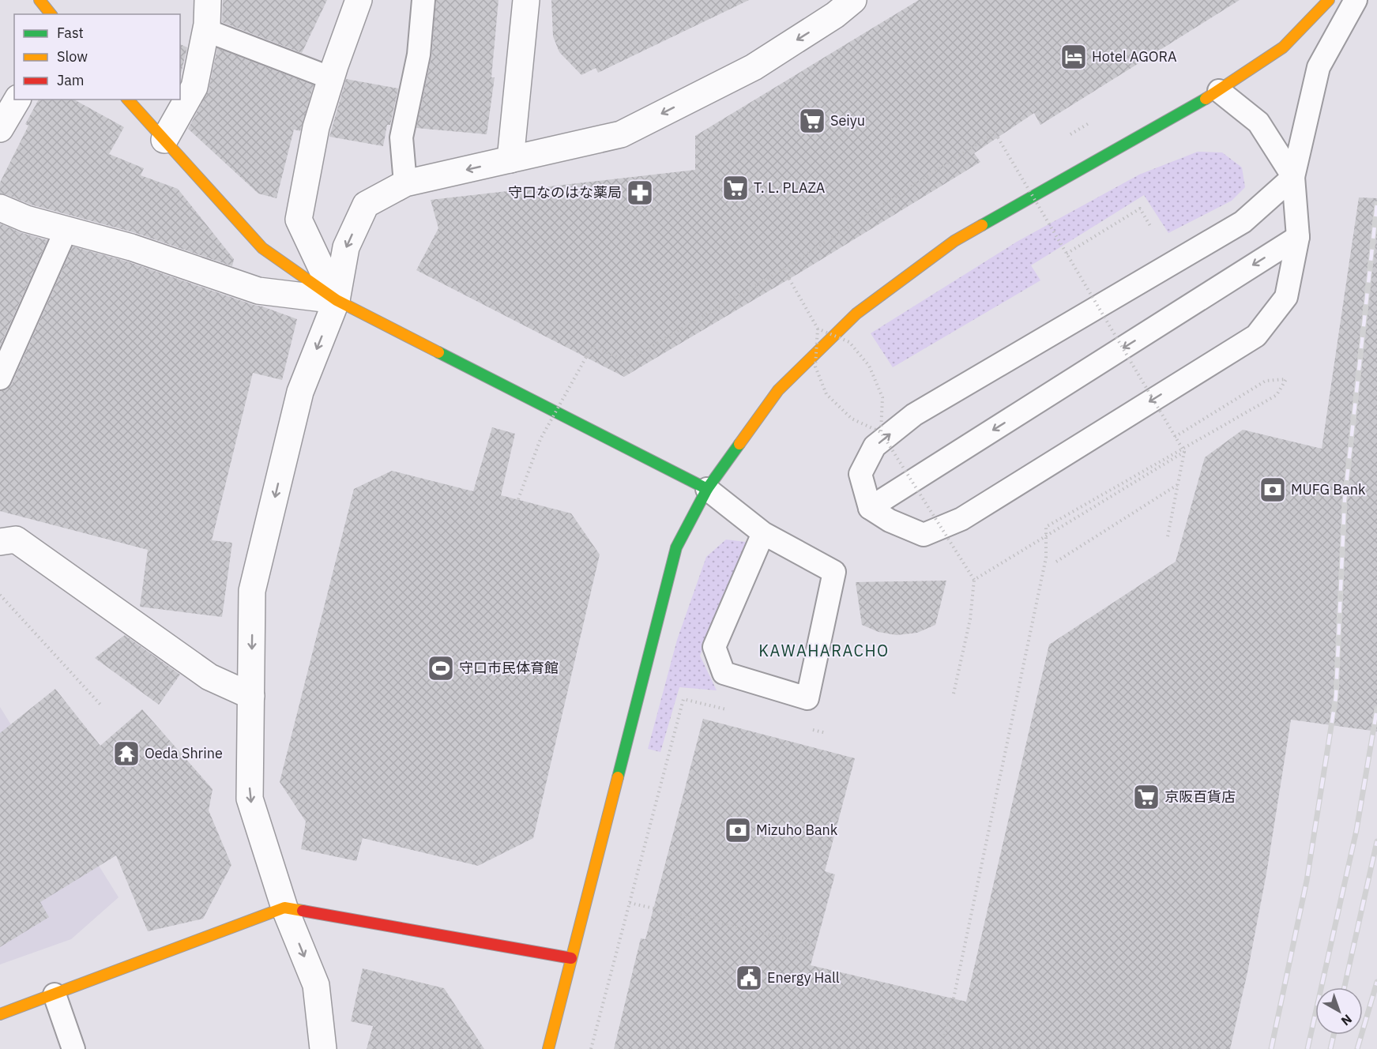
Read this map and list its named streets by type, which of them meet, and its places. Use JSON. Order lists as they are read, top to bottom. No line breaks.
{"districts":["KAWAHARACHO"],"places":{"hotel":["Hotel AGORA"],"supermarket":["Seiyu","T. L. PLAZA","京阪百貨店"],"pharmacy":["守口なのはな薬局"],"bank":["MUFG Bank","Mizuho Bank"],"sports":["守口市民体育館"],"temple":["Oeda Shrine"],"public building":["Energy Hall"]},"legend":["Fast","Slow","Jam"],"north":"bottom right"}
